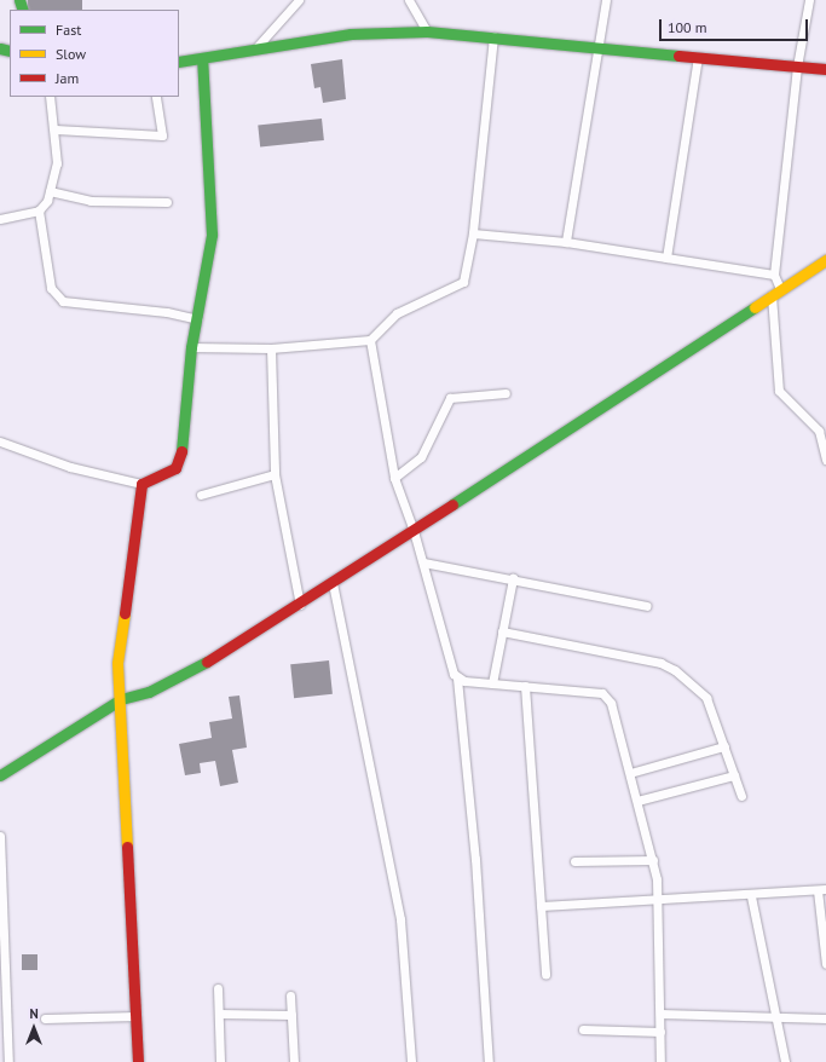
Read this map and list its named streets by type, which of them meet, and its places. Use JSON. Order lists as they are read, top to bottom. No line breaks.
{"legend":["Fast","Slow","Jam"],"scale_bar":"100 m","north":"top"}
